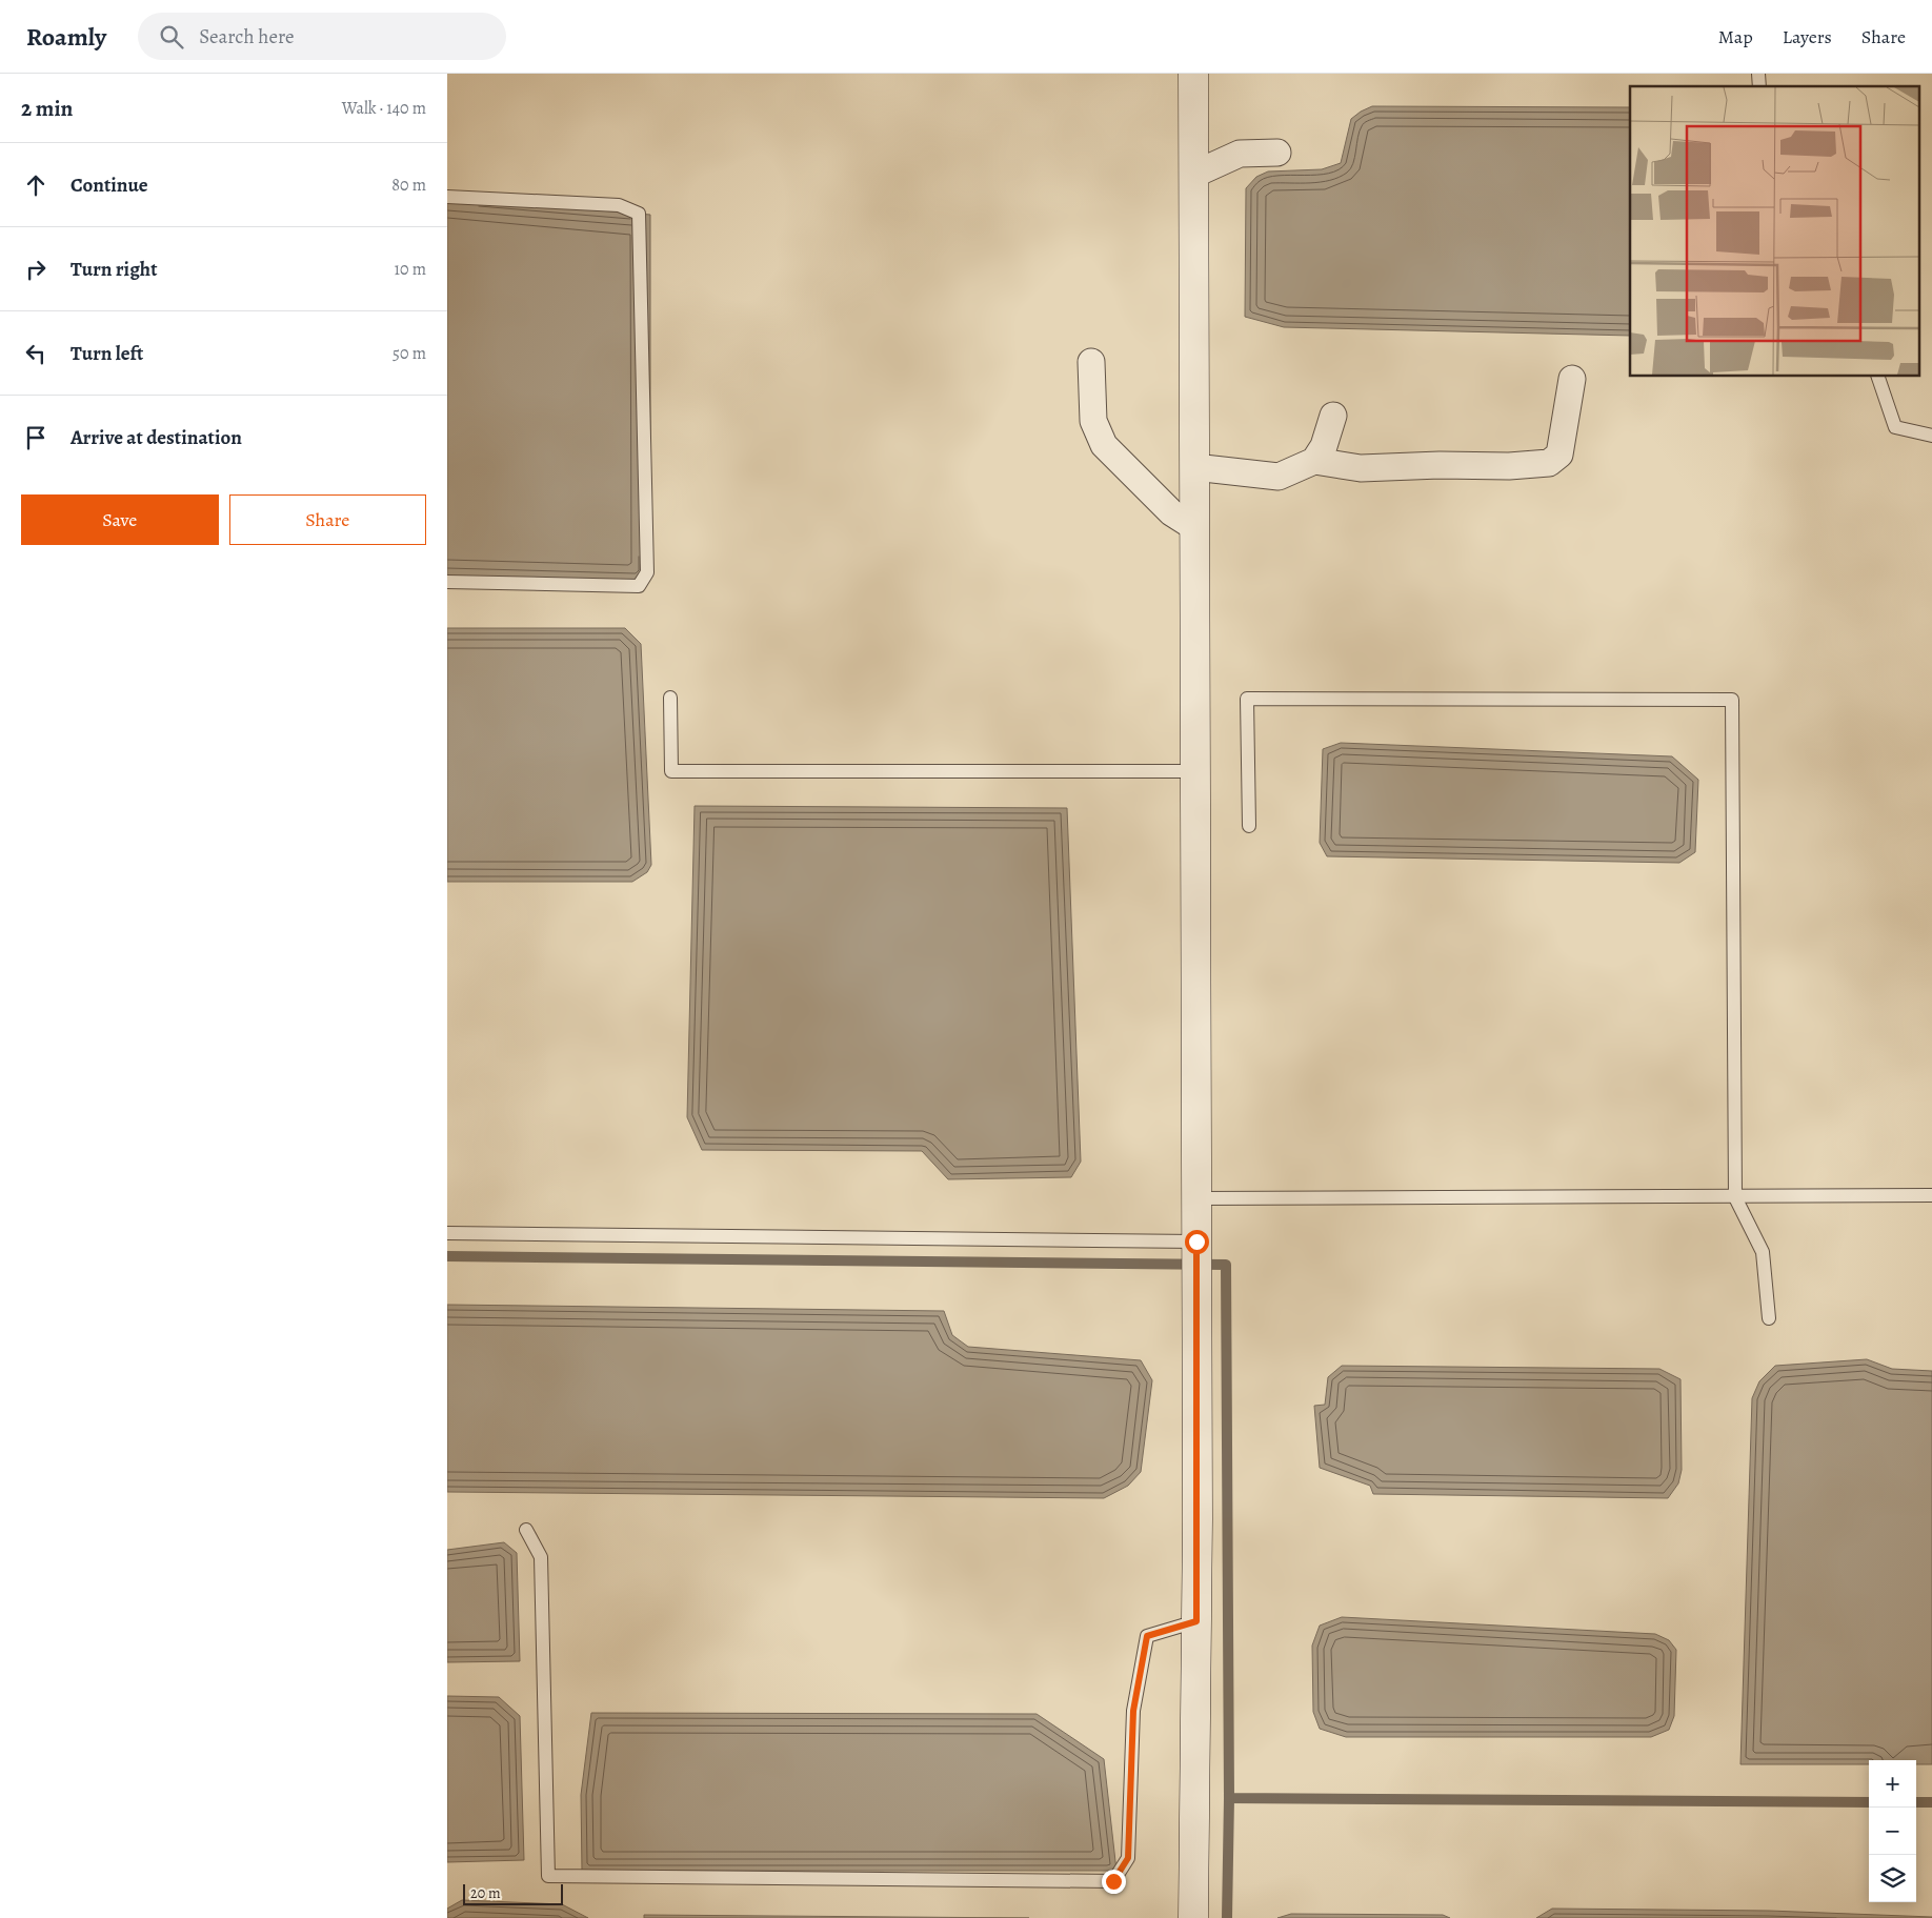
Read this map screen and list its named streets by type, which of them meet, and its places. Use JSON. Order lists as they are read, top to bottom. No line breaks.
{"scale_bar":"20 m","page":{"header":"Roamly","search":"Search here","nav":["Map","Layers","Share"],"heading":["2 min","Walk · 140 m"],"list":[["Continue","80 m"],["Turn right","10 m"],["Turn left","50 m"],"Arrive at destination"],"buttons":["Save","Share"],"map_buttons":["+","−"],"scale":"20 m"}}
